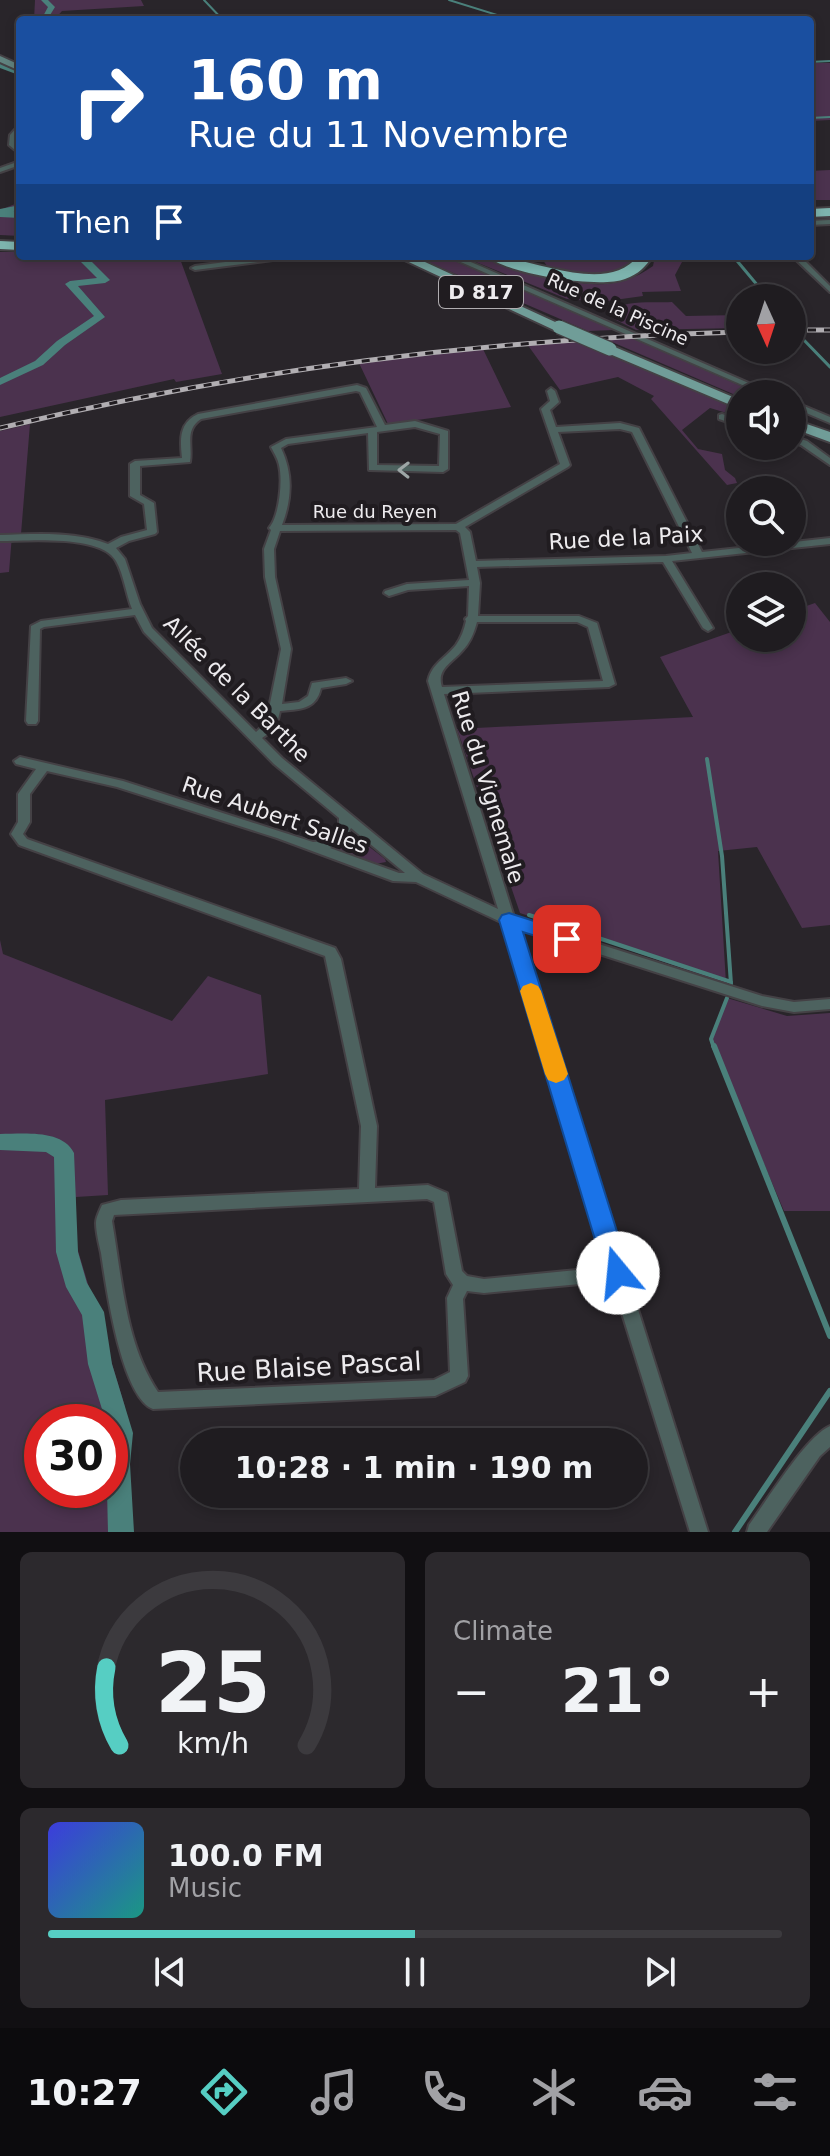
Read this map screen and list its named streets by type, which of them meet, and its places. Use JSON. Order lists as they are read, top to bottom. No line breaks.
{"streets":{"main road":["D 817"],"street":["Rue de la Piscine","Rue du Reyen","Rue de la Paix","Allée de la Barthe","Rue du Vignemale","Rue Aubert Salles","Rue Blaise Pascal"]},"crossings":[["Rue du Reyen","Rue du Vignemale"],["Rue de la Paix","Rue du Vignemale"],["Allée de la Barthe","Rue Aubert Salles"],["Rue du Vignemale","Rue Aubert Salles"]],"north":"bottom","page":{"turn":["160 m","Rue du 11 Novembre"],"then":"Then","limit":"30","trip":"10:28 · 1 min · 190 m","tile":"Climate","heat":["−","21°","+"],"song":["100.0 FM","Music"],"tabs":"10:27","gauge":["25","km/h"]}}
